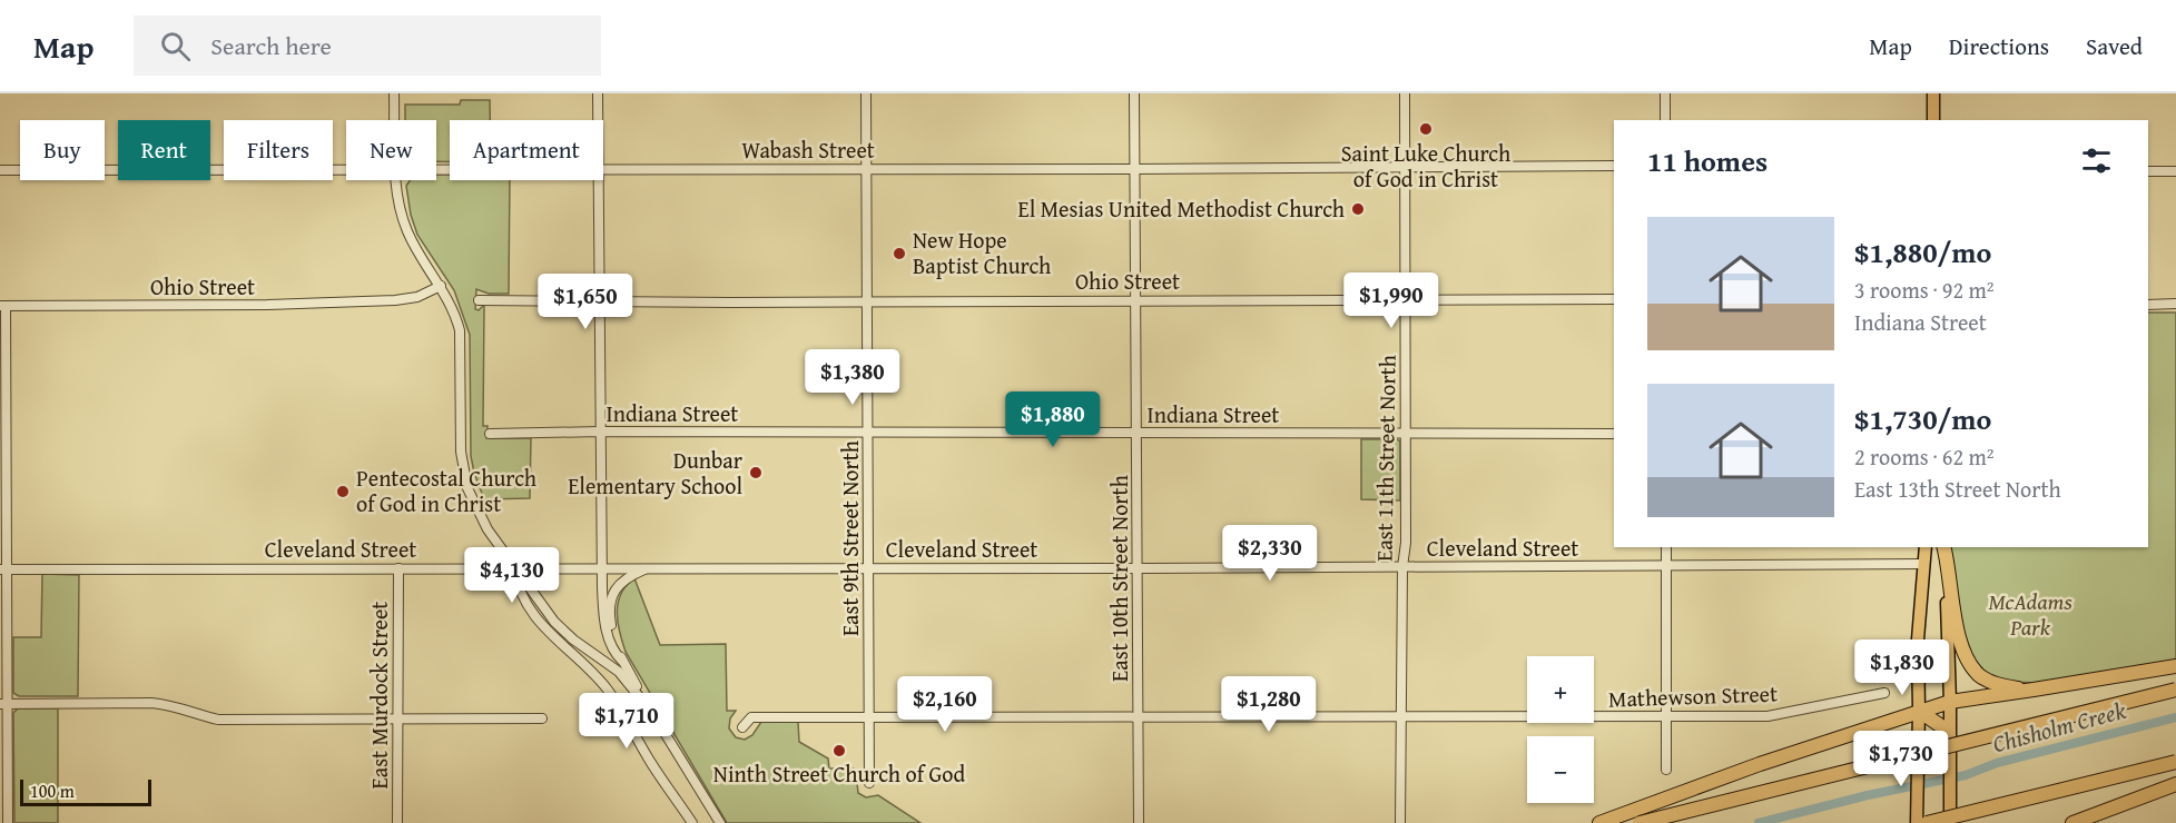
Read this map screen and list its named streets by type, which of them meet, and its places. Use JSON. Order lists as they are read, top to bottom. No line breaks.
{"streets":{"street":["Wabash Street","Ohio Street","Indiana Street","East 11th Street North","East 9th Street North","Cleveland Street","East 10th Street North","East Murdock Street","Mathewson Street"]},"crossings":[["Wabash Street","East 11th Street North"],["Wabash Street","East 9th Street North"],["Wabash Street","East 10th Street North"],["Ohio Street","East 11th Street North"],["Ohio Street","East 9th Street North"],["Ohio Street","East 10th Street North"],["Indiana Street","East 11th Street North"],["Indiana Street","East 9th Street North"],["Indiana Street","East 10th Street North"],["East 11th Street North","Cleveland Street"],["East 11th Street North","Mathewson Street"],["East 9th Street North","Cleveland Street"],["East 9th Street North","Mathewson Street"],["Cleveland Street","East 10th Street North"],["Cleveland Street","East Murdock Street"],["East 10th Street North","Mathewson Street"]],"water":["Chisholm Creek"],"parks":["McAdams Park"],"places":["Saint Luke Church of God in Christ","El Mesias United Methodist Church","New Hope Baptist Church","Dunbar Elementary School","Pentecostal Church of God in Christ","Ninth Street Church of God"],"scale_bar":"100 m","page":{"header":"Map","search":"Search here","nav":["Map","Directions","Saved"],"chip":["Buy","Rent","Filters","New","Apartment"],"heading":"11 homes","list":[{"name":"$1,880/mo","note":"3 rooms · 92 m² · Indiana Street"},{"name":"$1,730/mo","note":"2 rooms · 62 m² · East 13th Street North"}],"price":["$1,990","$1,650","$1,380","$1,880","$2,330","$4,130","$1,830","$2,160","$1,280","$1,710","$1,730"],"map_buttons":["+","−"],"scale":"100 m"}}
